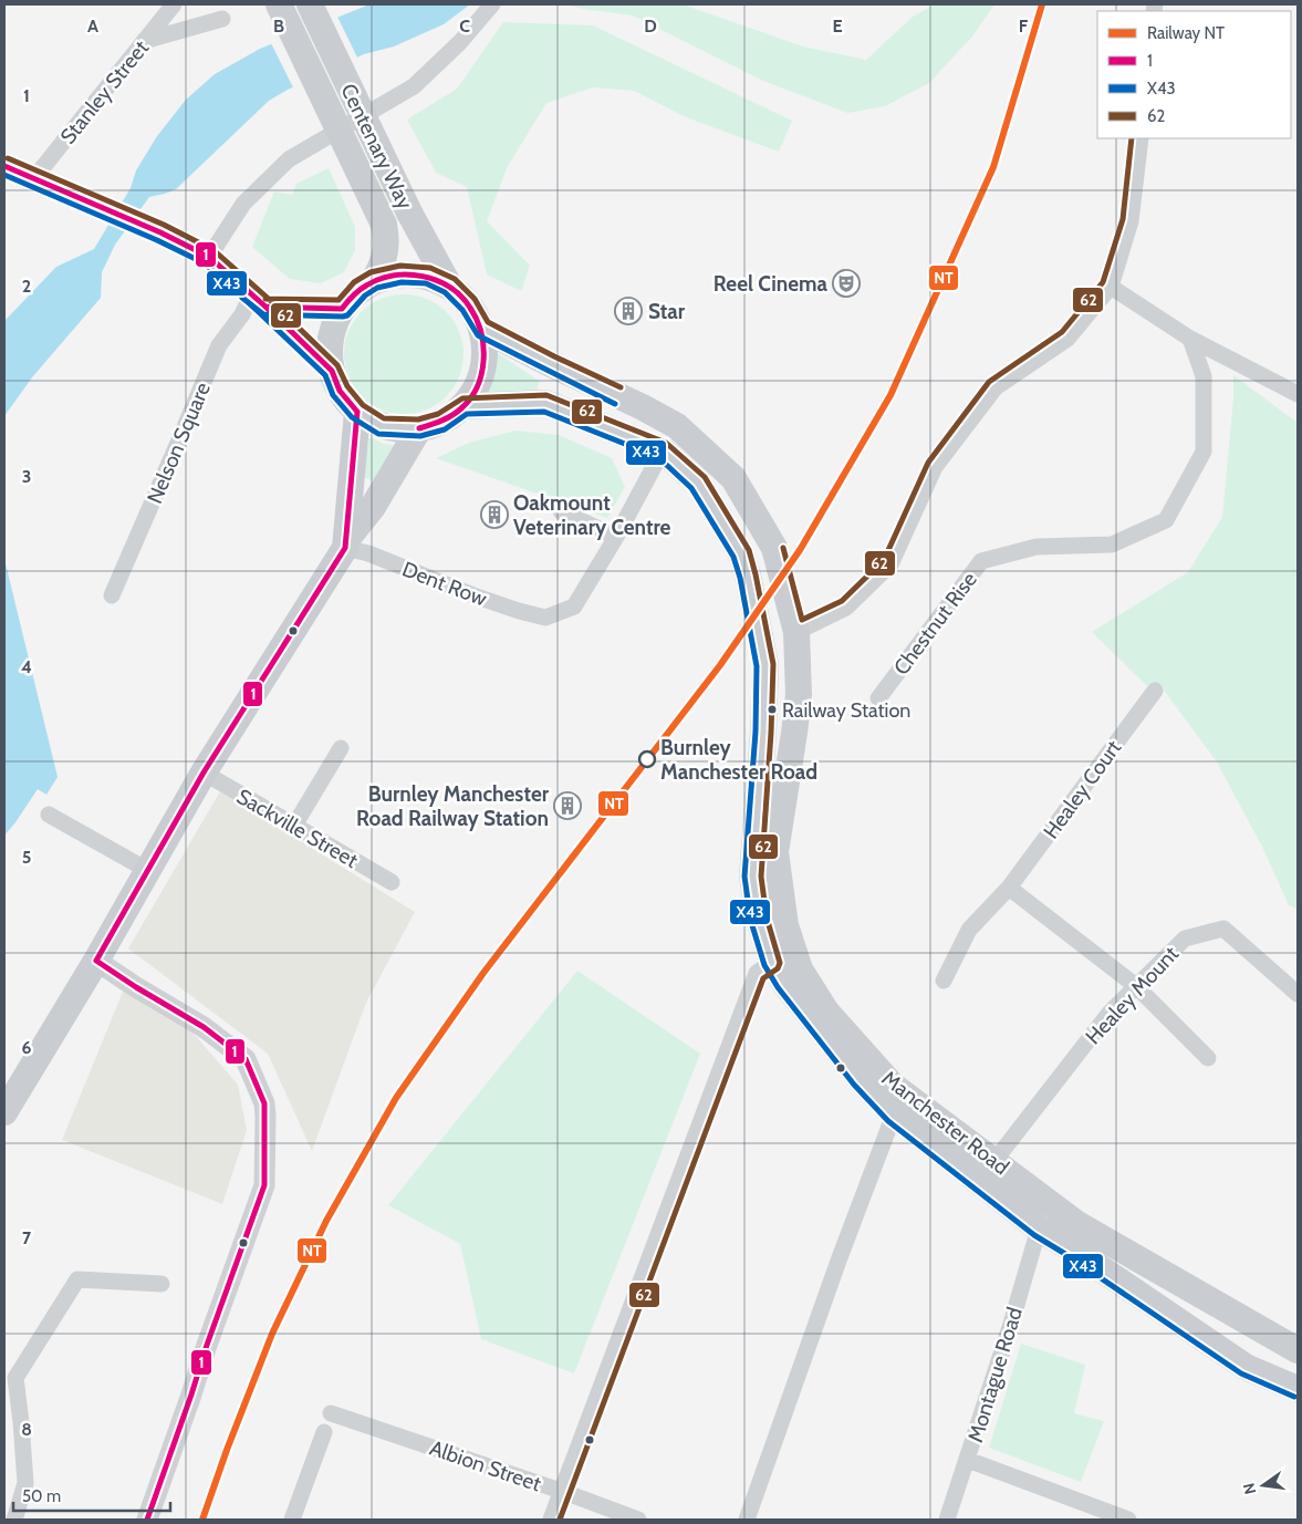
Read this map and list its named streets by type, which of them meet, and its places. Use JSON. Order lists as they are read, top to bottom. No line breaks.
{"streets":{"main road":["Centenary Way","Manchester Road"],"street":["Stanley Street","Nelson Square","Dent Row","Chestnut Rise","Healey Court","Sackville Street","Healey Mount","Montague Road","Albion Street"]},"crossings":[["Centenary Way","Manchester Road"],["Healey Mount","Manchester Road"],["Manchester Road","Montague Road"]],"places":{"theatre":["Reel Cinema"],"building":["Star","Oakmount Veterinary Centre","Burnley Manchester Road Railway Station"],"other":["Railway Station","Burnley Manchester Road"]},"lines":["rail line NT","transit line 62","transit line 1","transit line X43"],"legend":["Railway NT","1","X43","62"],"scale_bar":"50 m","north":"left","grid":{"columns":["A","B","C","D","E","F"],"rows":["1","2","3","4","5","6","7","8"]}}
